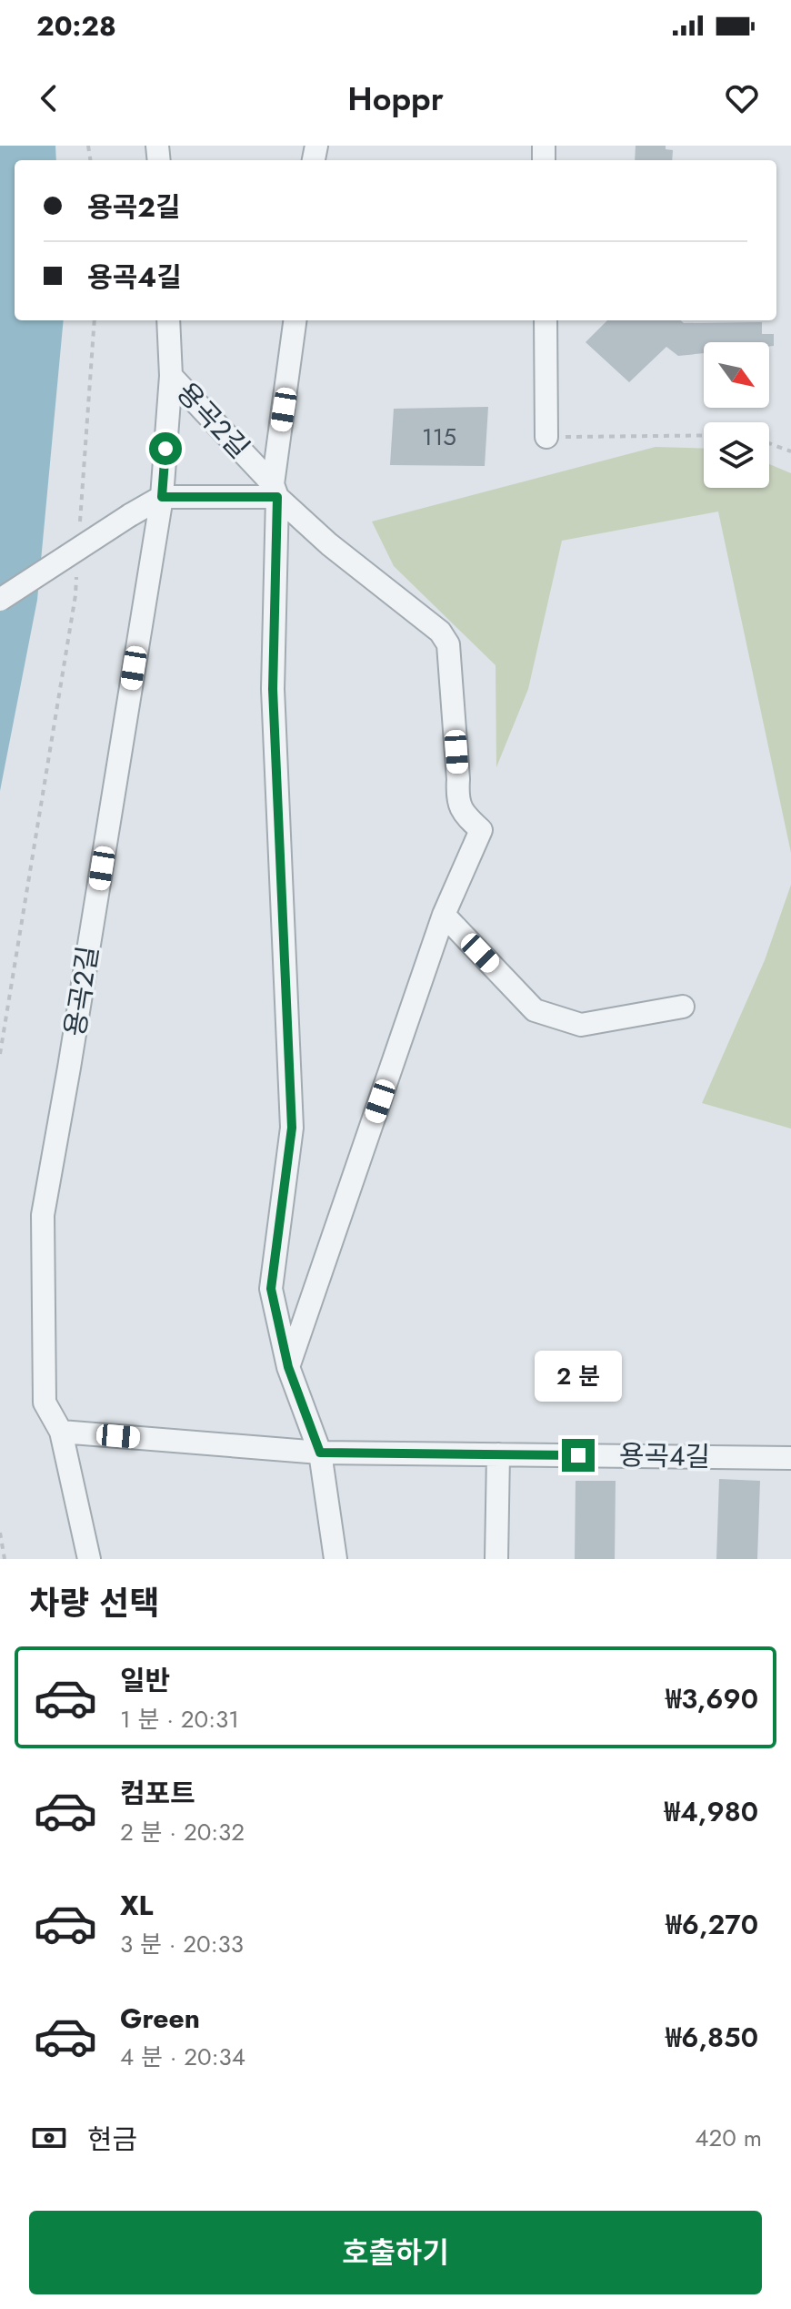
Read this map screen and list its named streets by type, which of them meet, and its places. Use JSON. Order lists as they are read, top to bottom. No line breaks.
{"streets":{"street":["용곡2길","용곡4길"]},"crossings":[["용곡2길","용곡4길"]],"house_numbers":["115"],"north":"bottom right","page":{"status":"20:28","header":"Hoppr","banner":["용곡2길","용곡4길"],"bubble":"2 분","heading":"차량 선택","list":[{"name":"일반","note":"1 분 · 20:31","value":"₩3,690"},{"name":"컴포트","note":"2 분 · 20:32","value":"₩4,980"},{"name":"XL","note":"3 분 · 20:33","value":"₩6,270"},{"name":"Green","note":"4 분 · 20:34","value":"₩6,850"}],"pay":["현금","420 m"],"buttons":"호출하기"}}
